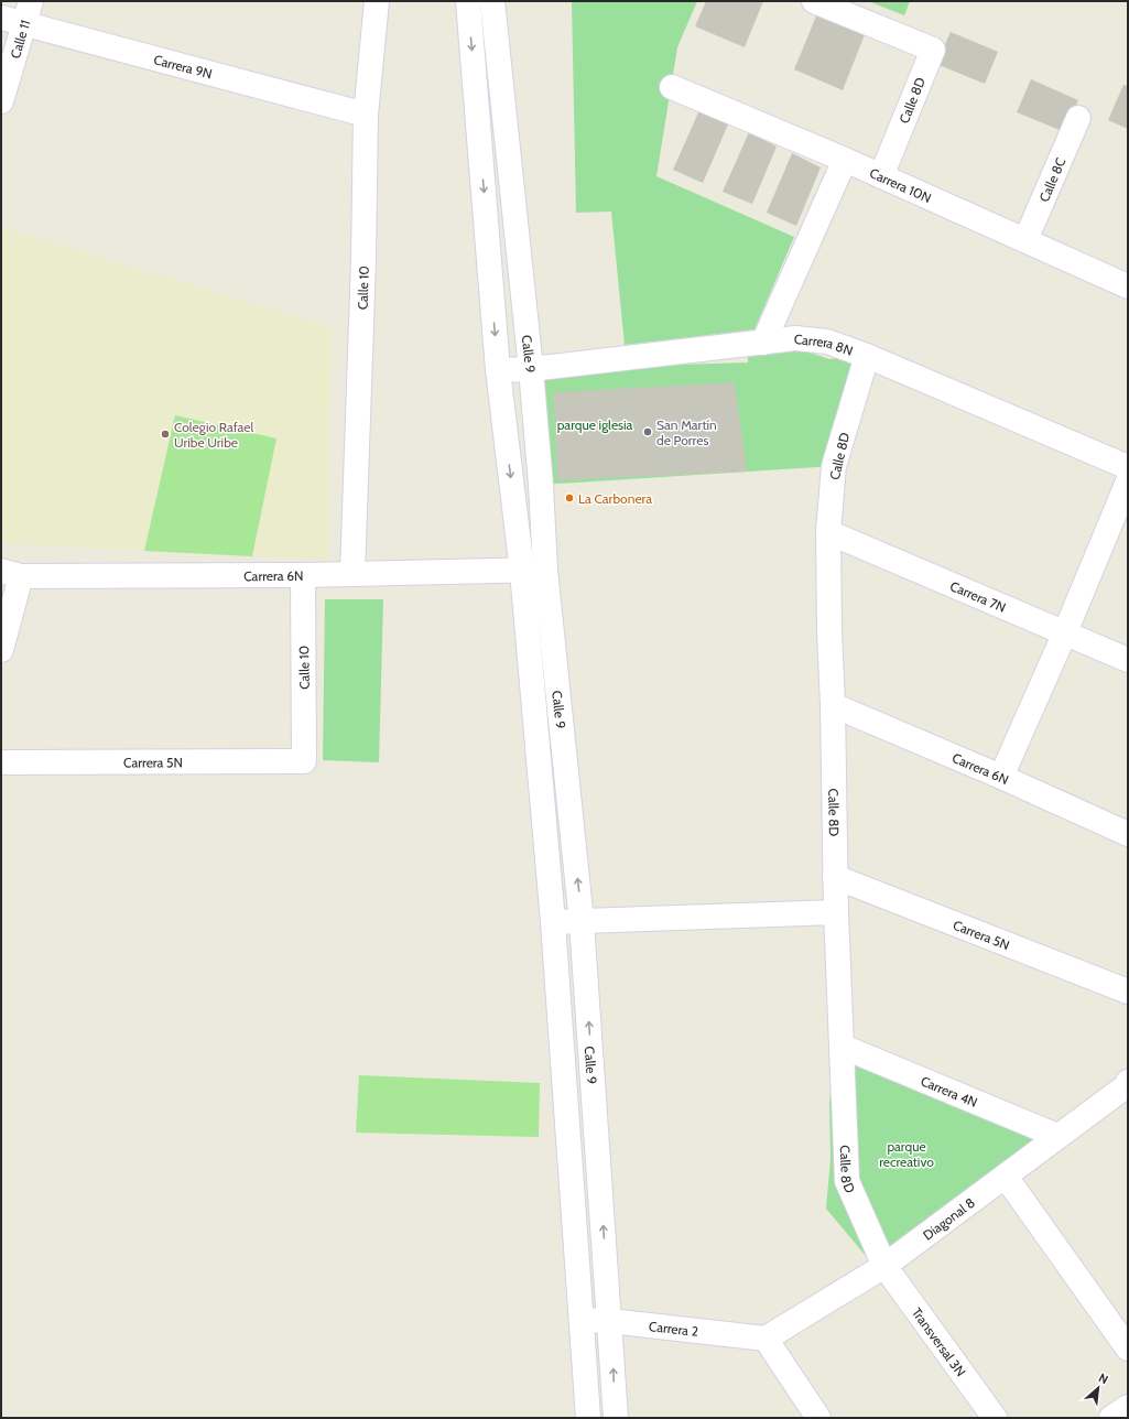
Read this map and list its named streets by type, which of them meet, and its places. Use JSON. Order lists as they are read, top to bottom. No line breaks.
{"streets":{"street":["Calle 11","Carrera 9N","Calle 8D","Calle 8C","Carrera 10N","Calle 10","Carrera 8N","Calle 9","Carrera 6N","Carrera 7N","Carrera 5N","Carrera 4N","Diagonal 8","Carrera 2","Transversal 3N"]},"crossings":[["Calle 11","Carrera 9N"],["Carrera 9N","Calle 10"],["Calle 8D","Carrera 10N"],["Calle 8D","Carrera 8N"],["Calle 8D","Carrera 6N"],["Calle 8D","Carrera 7N"],["Calle 8D","Carrera 5N"],["Calle 8D","Carrera 4N"],["Calle 8D","Diagonal 8"],["Calle 8D","Transversal 3N"],["Calle 8C","Carrera 10N"],["Calle 10","Carrera 6N"],["Calle 10","Carrera 5N"],["Carrera 8N","Calle 9"],["Calle 9","Carrera 6N"],["Calle 9","Carrera 2"],["Carrera 4N","Diagonal 8"],["Diagonal 8","Carrera 2"],["Diagonal 8","Transversal 3N"]],"parks":["parque iglesia","parque recreativo"],"places":["San Martín de Porres","Colegio Rafael Uribe Uribe","La Carbonera"],"north":"top right"}
